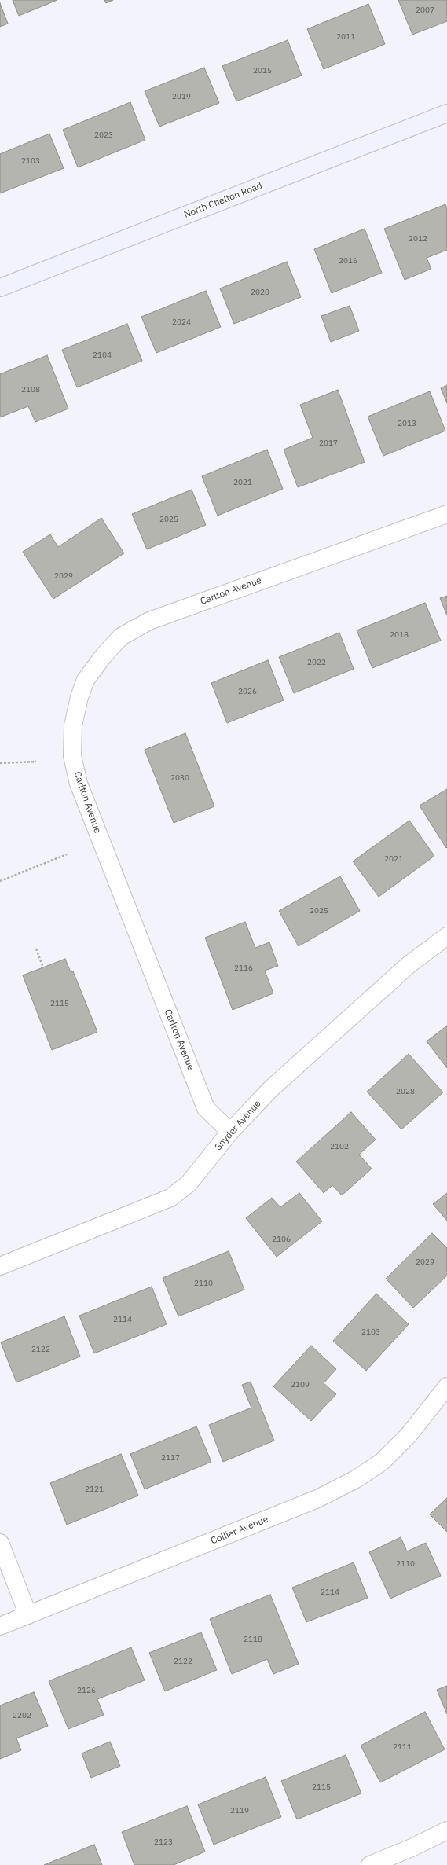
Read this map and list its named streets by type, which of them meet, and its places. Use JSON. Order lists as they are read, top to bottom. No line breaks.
{"streets":{"main road":["North Chelton Road"],"street":["Carlton Avenue","Snyder Avenue","Collier Avenue"]},"crossings":[["Carlton Avenue","Snyder Avenue"]],"house_numbers":["2007","2011","2015","2019","2023","2103","2012","2016","2020","2024","2104","2108","2013","2017","2021","2025","2029","2018","2022","2026","2030","2021","2025","2116","2115","2028","2102","2106","2029","2110","2114","2103","2122","2109","2117","2121","2110","2114","2118","2122","2126","2202","2111","2115","2119","2123"]}
